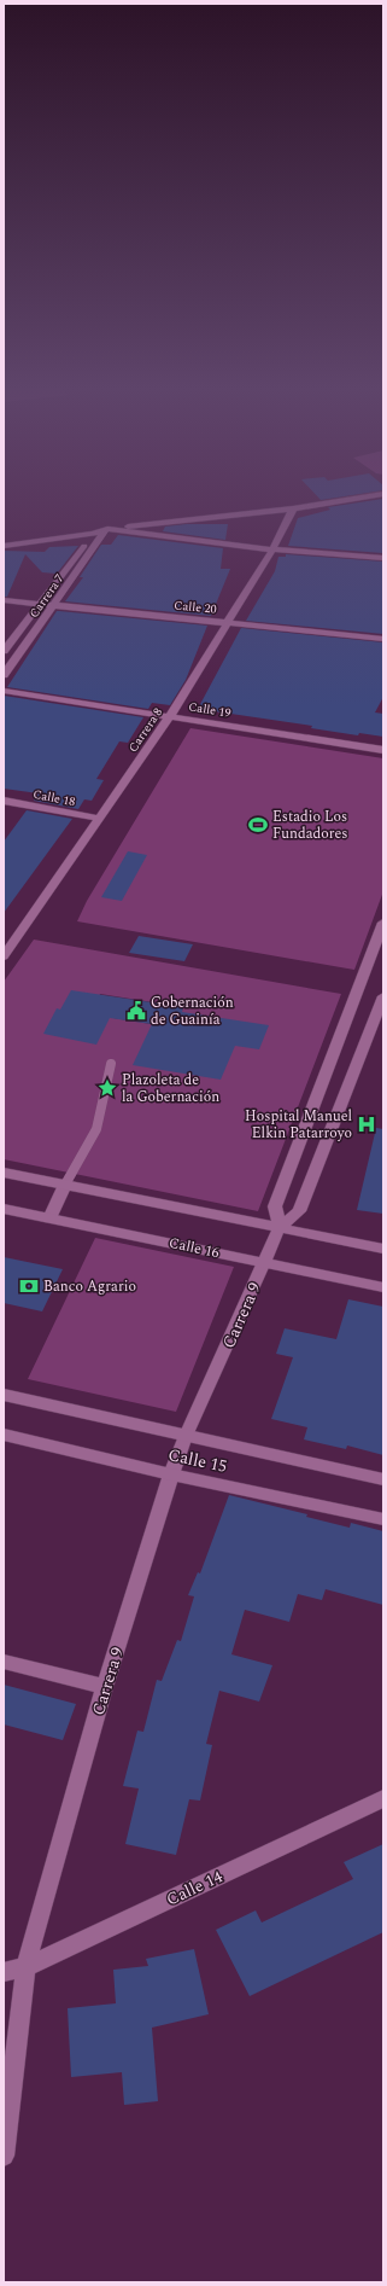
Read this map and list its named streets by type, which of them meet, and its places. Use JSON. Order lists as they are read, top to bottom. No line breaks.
{"streets":{"street":["Carrera 7","Calle 20","Calle 19","Carrera 8","Calle 18","Calle 16","Carrera 9","Calle 15","Calle 14"]},"crossings":[["Carrera 7","Calle 20"],["Calle 20","Carrera 8"],["Calle 19","Carrera 8"],["Carrera 8","Calle 18"],["Calle 16","Carrera 9"],["Carrera 9","Calle 15"],["Carrera 9","Calle 14"]],"places":{"sports":["Estadio Los Fundadores"],"public building":["Gobernación de Guainía"],"place":["Plazoleta de la Gobernación"],"hospital":["Hospital Manuel Elkin Patarroyo"],"bank":["Banco Agrario"]}}
